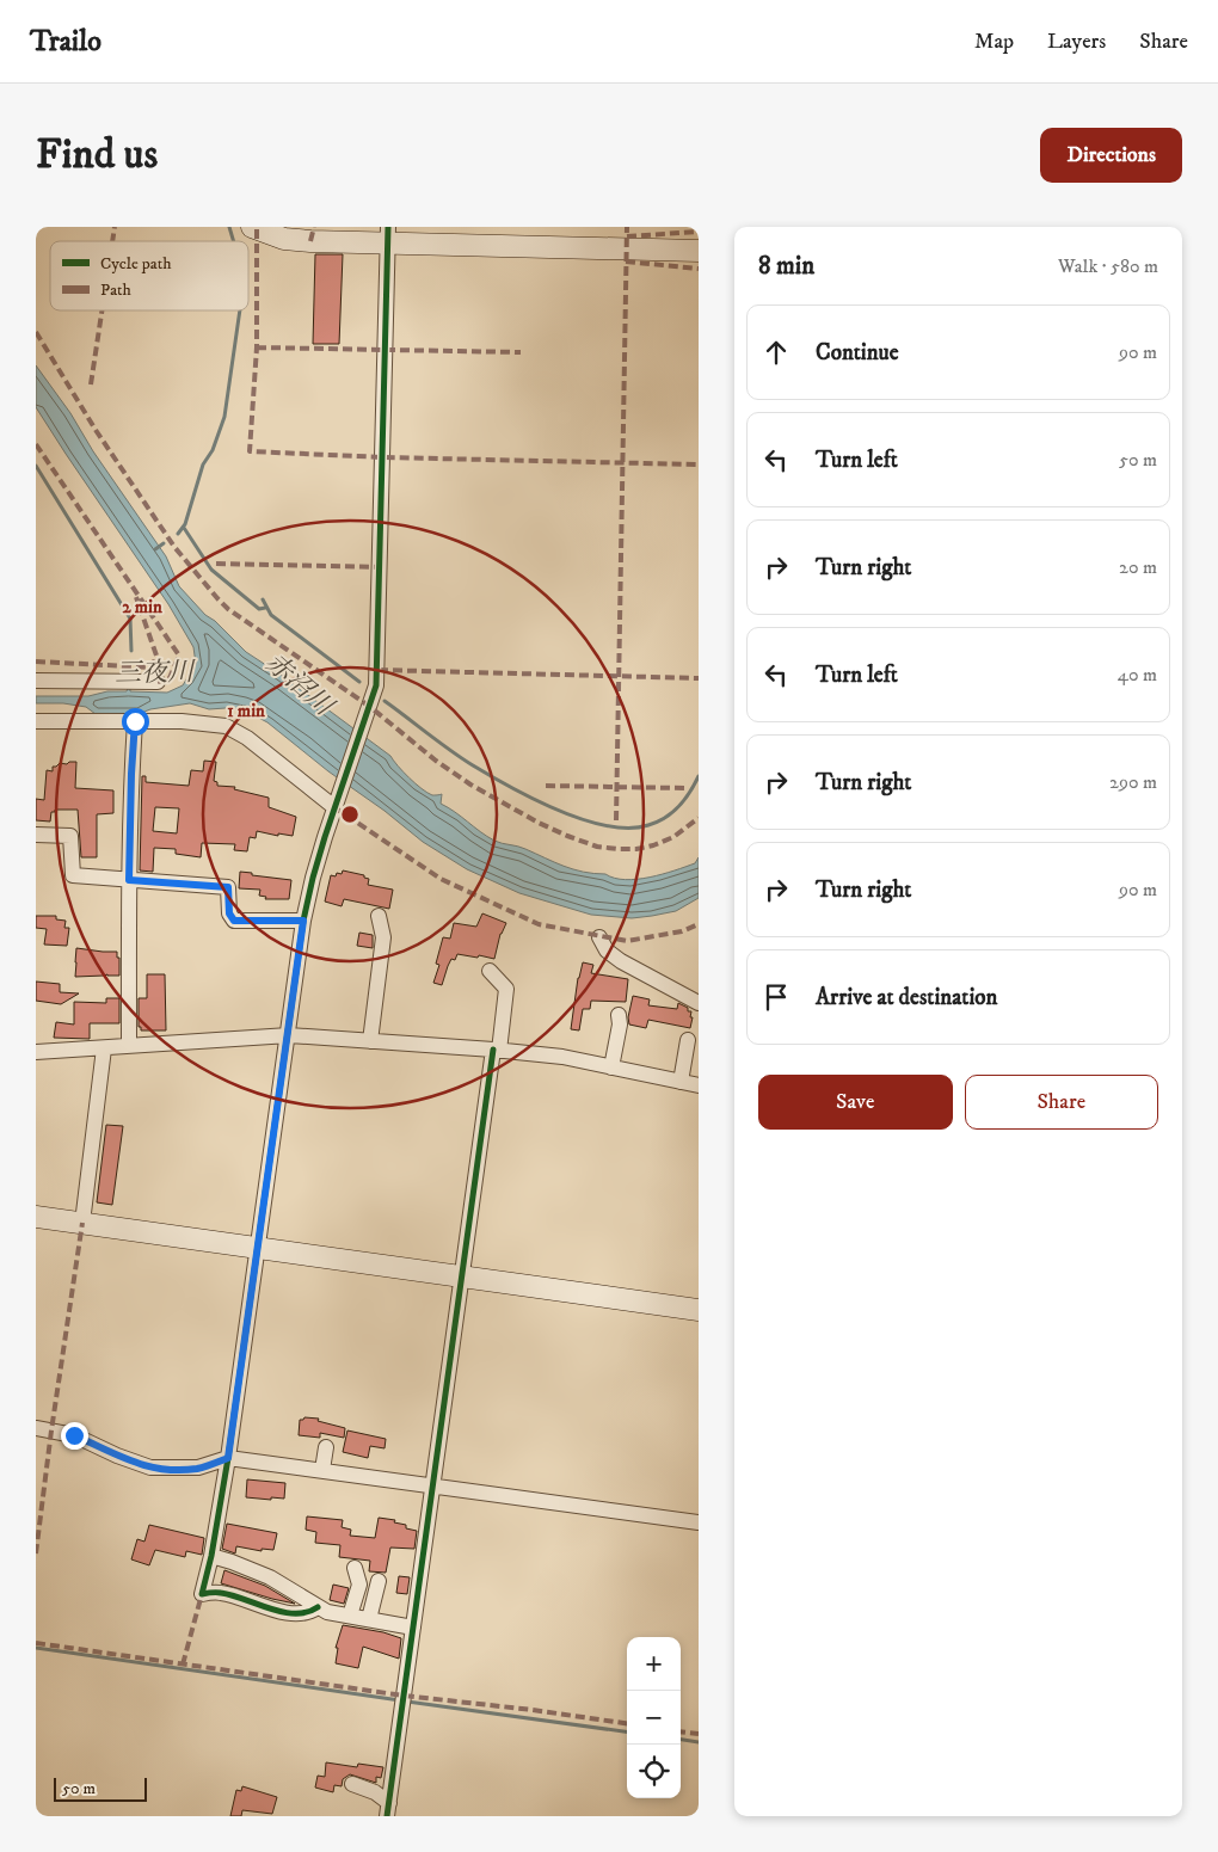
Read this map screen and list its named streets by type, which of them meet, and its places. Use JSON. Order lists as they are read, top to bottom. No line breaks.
{"water":["三夜川","赤沼川"],"legend":["Cycle path","Path"],"scale_bar":"50 m","page":{"header":"Trailo","nav":["Map","Layers","Share"],"buttons":["Directions",["Save","Share"]],"title":"Find us","heading":["8 min","Walk · 580 m"],"list":[["Continue","90 m"],["Turn left","50 m"],["Turn right","20 m"],["Turn left","40 m"],["Turn right","290 m"],["Turn right","90 m"],"Arrive at destination"],"map_buttons":["+","−"],"scale":"50 m"},"rings":["2 min","1 min"]}
